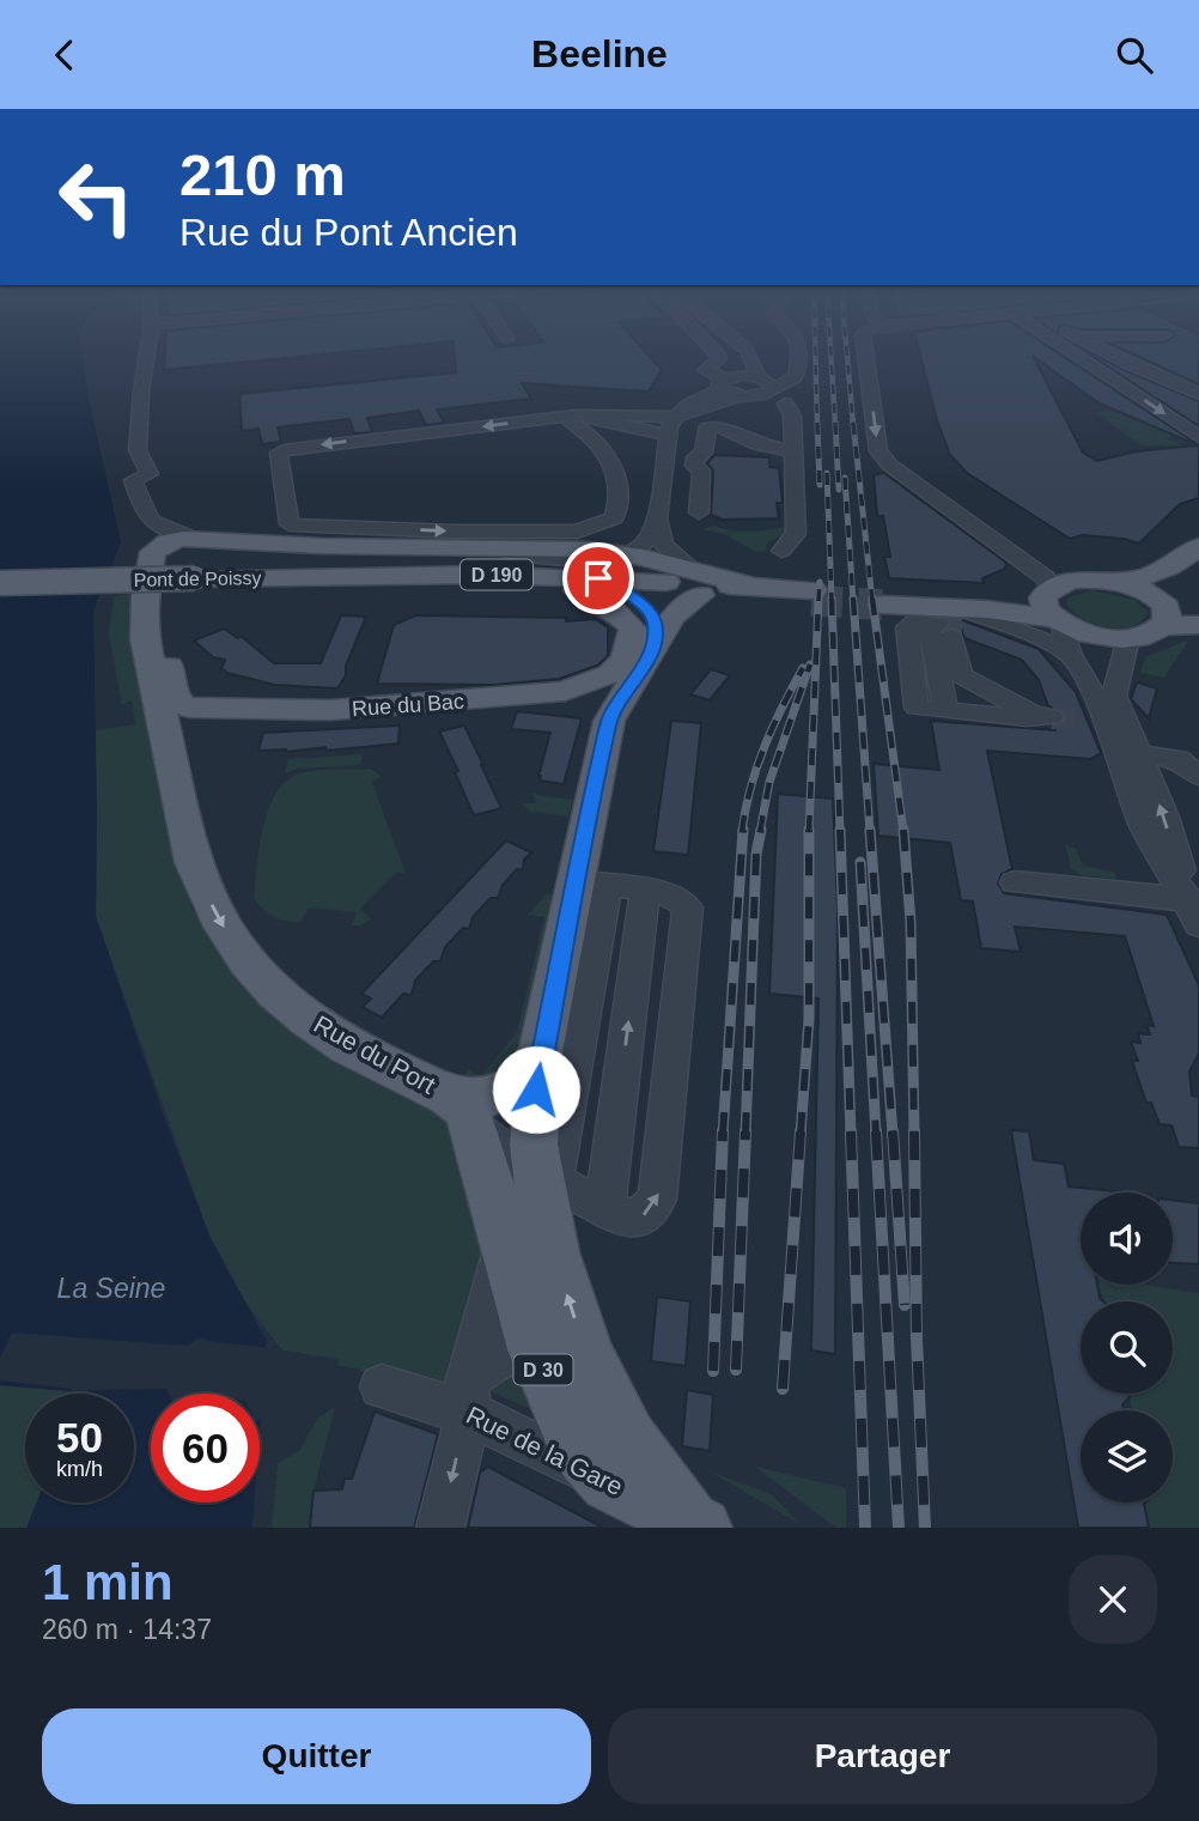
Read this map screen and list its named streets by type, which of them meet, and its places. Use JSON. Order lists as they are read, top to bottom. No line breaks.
{"streets":{"main road":["D 190","Pont de Poissy","Rue du Bac","Rue du Port","D 30","Rue de la Gare"]},"crossings":[["D 190","Pont de Poissy"],["D 190","D 30"],["Rue du Bac","Rue du Port"],["Rue du Port","D 30"],["D 30","Rue de la Gare"]],"one_way":["Rue du Port"],"water":["La Seine"],"page":{"header":"Beeline","turn":["210 m","Rue du Pont Ancien"],"speed":"50 km/h","limit":"60","heading":["1 min","260 m · 14:37"],"buttons":["Quitter","Partager"]}}
